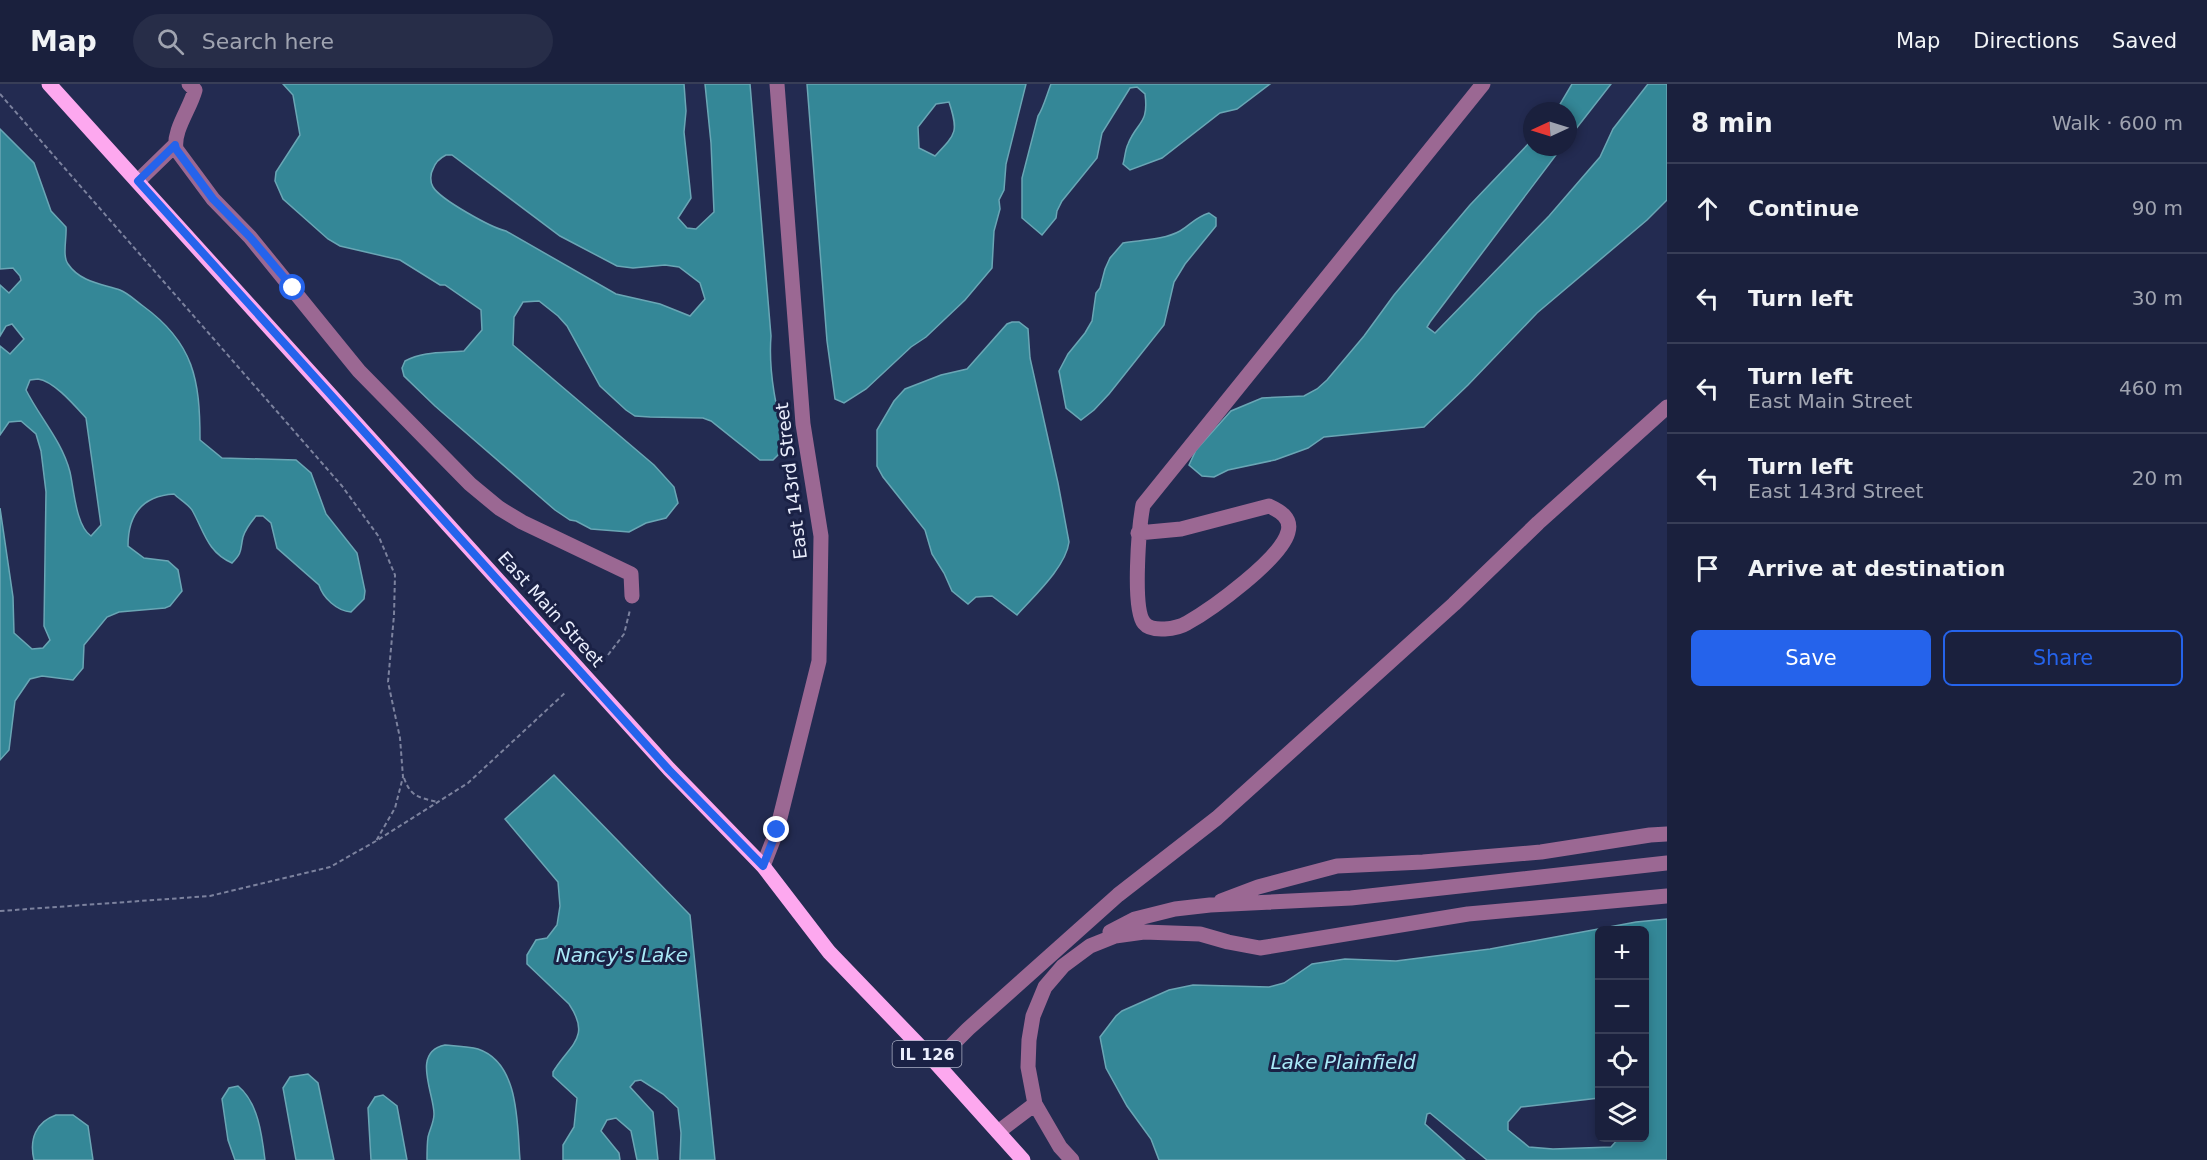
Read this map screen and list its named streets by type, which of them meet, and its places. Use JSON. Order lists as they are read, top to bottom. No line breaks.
{"streets":{"main road":["East Main Street","IL 126"],"street":["East 143rd Street"]},"crossings":[["East 143rd Street","East Main Street"]],"water":["Nancy's Lake","Lake Plainfield"],"north":"left","page":{"header":"Map","search":"Search here","nav":["Map","Directions","Saved"],"heading":["8 min","Walk · 600 m"],"list":[["Continue","90 m"],["Turn left","30 m"],["Turn left","East Main Street","460 m"],["Turn left","East 143rd Street","20 m"],"Arrive at destination"],"buttons":["Save","Share"],"map_buttons":["+","−"]}}
